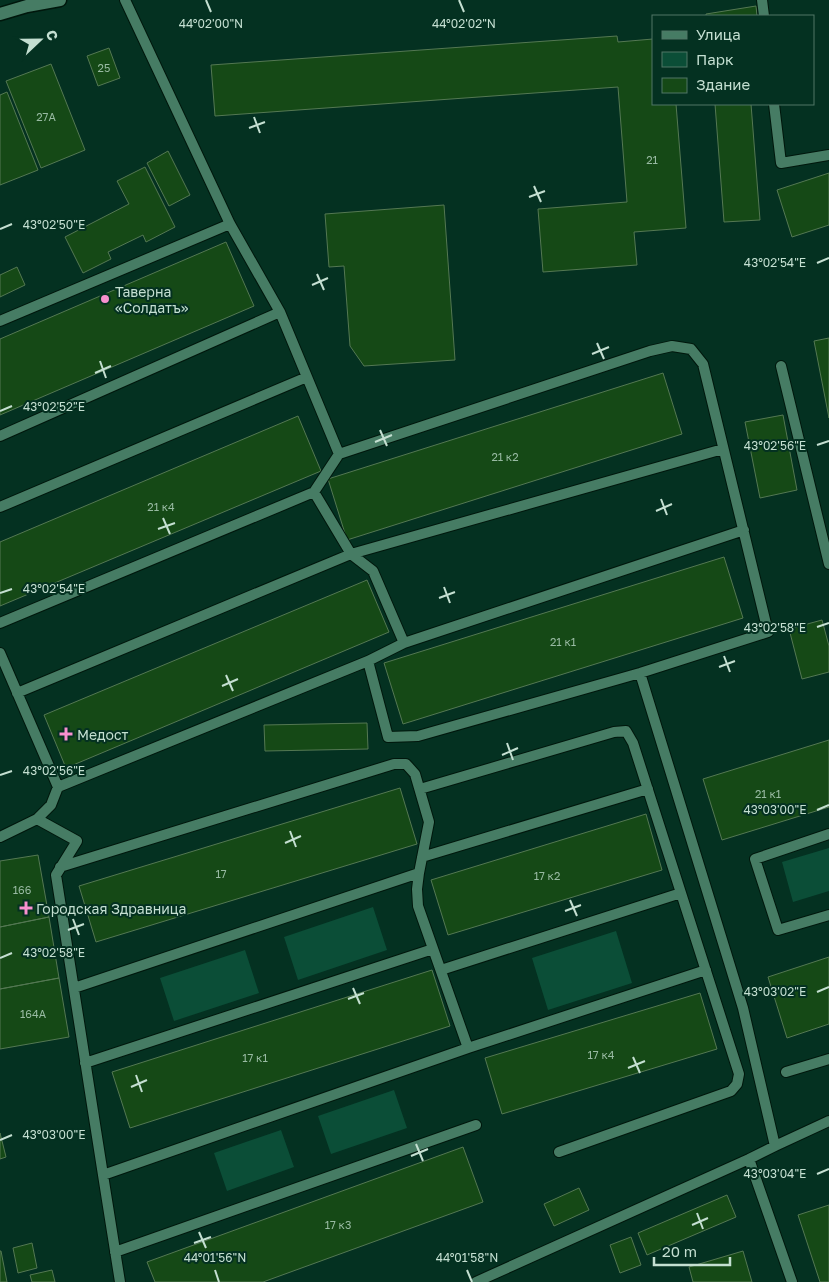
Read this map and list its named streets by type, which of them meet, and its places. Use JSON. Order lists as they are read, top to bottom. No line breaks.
{"places":{"other":["Таверна «Солдатъ»"],"health":["Медост","Городская Здравница"]},"house_numbers":["25","27А","21","21 к2","21 к4","21 к1","21 к1","17","17 к2","166","164А","17 к4","17 к1","17 к3"],"legend":["Улица","Парк","Здание"],"scale_bar":"20 m","north":"right","coordinates":["44°02'00\"N","44°02'02\"N","43°02'50\"E","43°02'54\"E","43°02'52\"E","43°02'56\"E","43°02'58\"E","43°03'00\"E","43°03'02\"E","43°03'04\"E","44°01'56\"N","44°01'58\"N"]}
